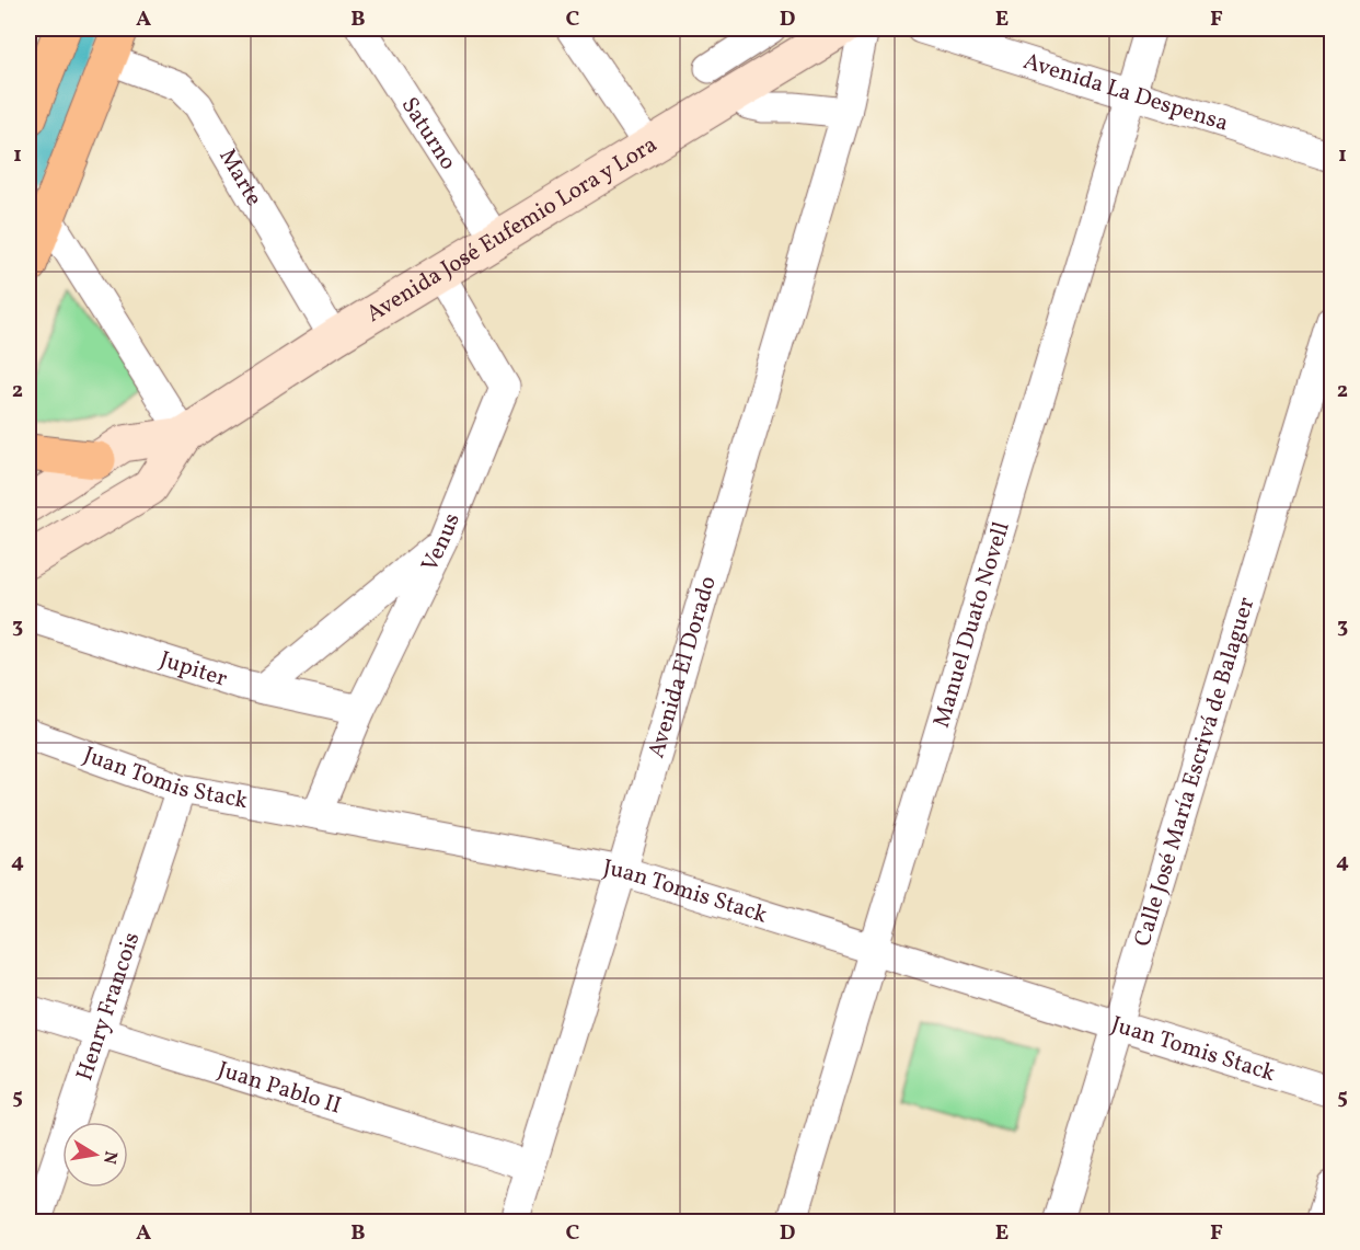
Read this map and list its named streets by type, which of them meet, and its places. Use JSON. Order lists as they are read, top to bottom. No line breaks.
{"streets":{"street":["Avenida La Despensa","Saturno","Marte","Avenida José Eufemio Lora y Lora","Venus","Manuel Duato Novell","Avenida El Dorado","Jupiter","Calle José María Escrivá de Balaguer","Juan Tomis Stack","Henry Francois","Juan Pablo II"]},"crossings":[["Avenida La Despensa","Manuel Duato Novell"],["Saturno","Avenida José Eufemio Lora y Lora"],["Marte","Avenida José Eufemio Lora y Lora"],["Avenida José Eufemio Lora y Lora","Venus"],["Venus","Jupiter"],["Venus","Juan Tomis Stack"],["Manuel Duato Novell","Juan Tomis Stack"],["Avenida El Dorado","Juan Tomis Stack"],["Avenida El Dorado","Juan Pablo II"],["Calle José María Escrivá de Balaguer","Juan Tomis Stack"],["Juan Tomis Stack","Henry Francois"],["Henry Francois","Juan Pablo II"]],"north":"right","grid":{"columns":["A","B","C","D","E","F"],"rows":["1","2","3","4","5"]}}
